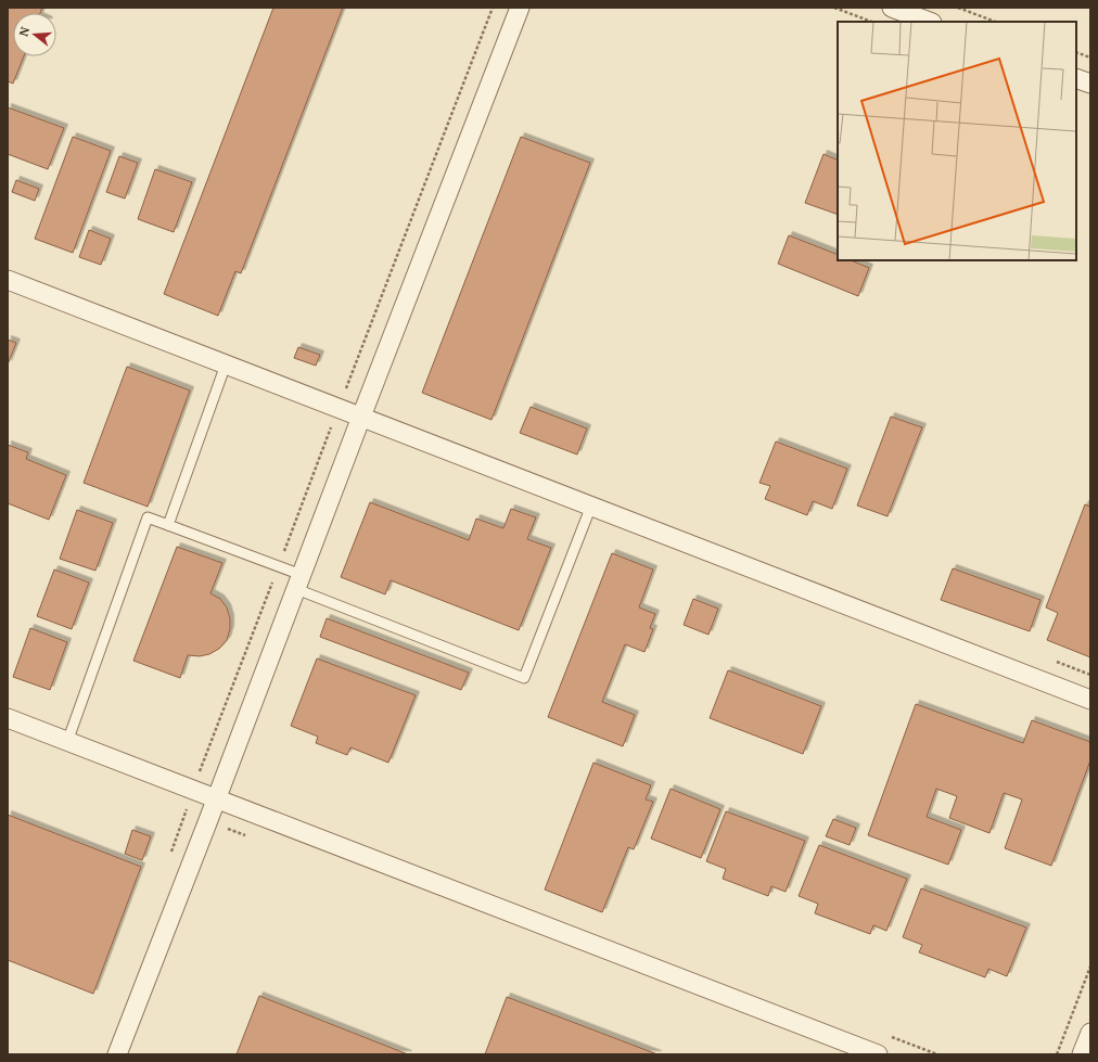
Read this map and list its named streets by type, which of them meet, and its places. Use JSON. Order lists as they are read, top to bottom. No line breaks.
{"north":"left"}
